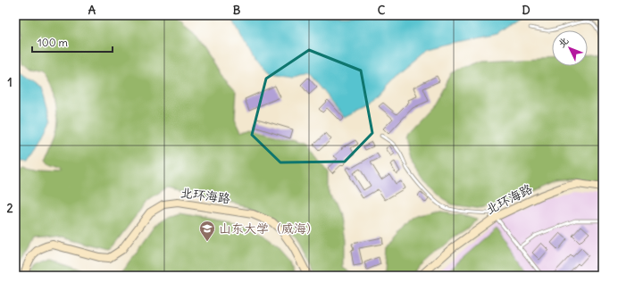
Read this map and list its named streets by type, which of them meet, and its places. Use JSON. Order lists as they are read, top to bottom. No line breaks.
{"streets":{"main road":["北环海路"]},"places":{"school or university":["山东大学（威海）"]},"scale_bar":"100 m","north":"top left","grid":{"columns":["A","B","C","D"],"rows":["1","2"]}}
